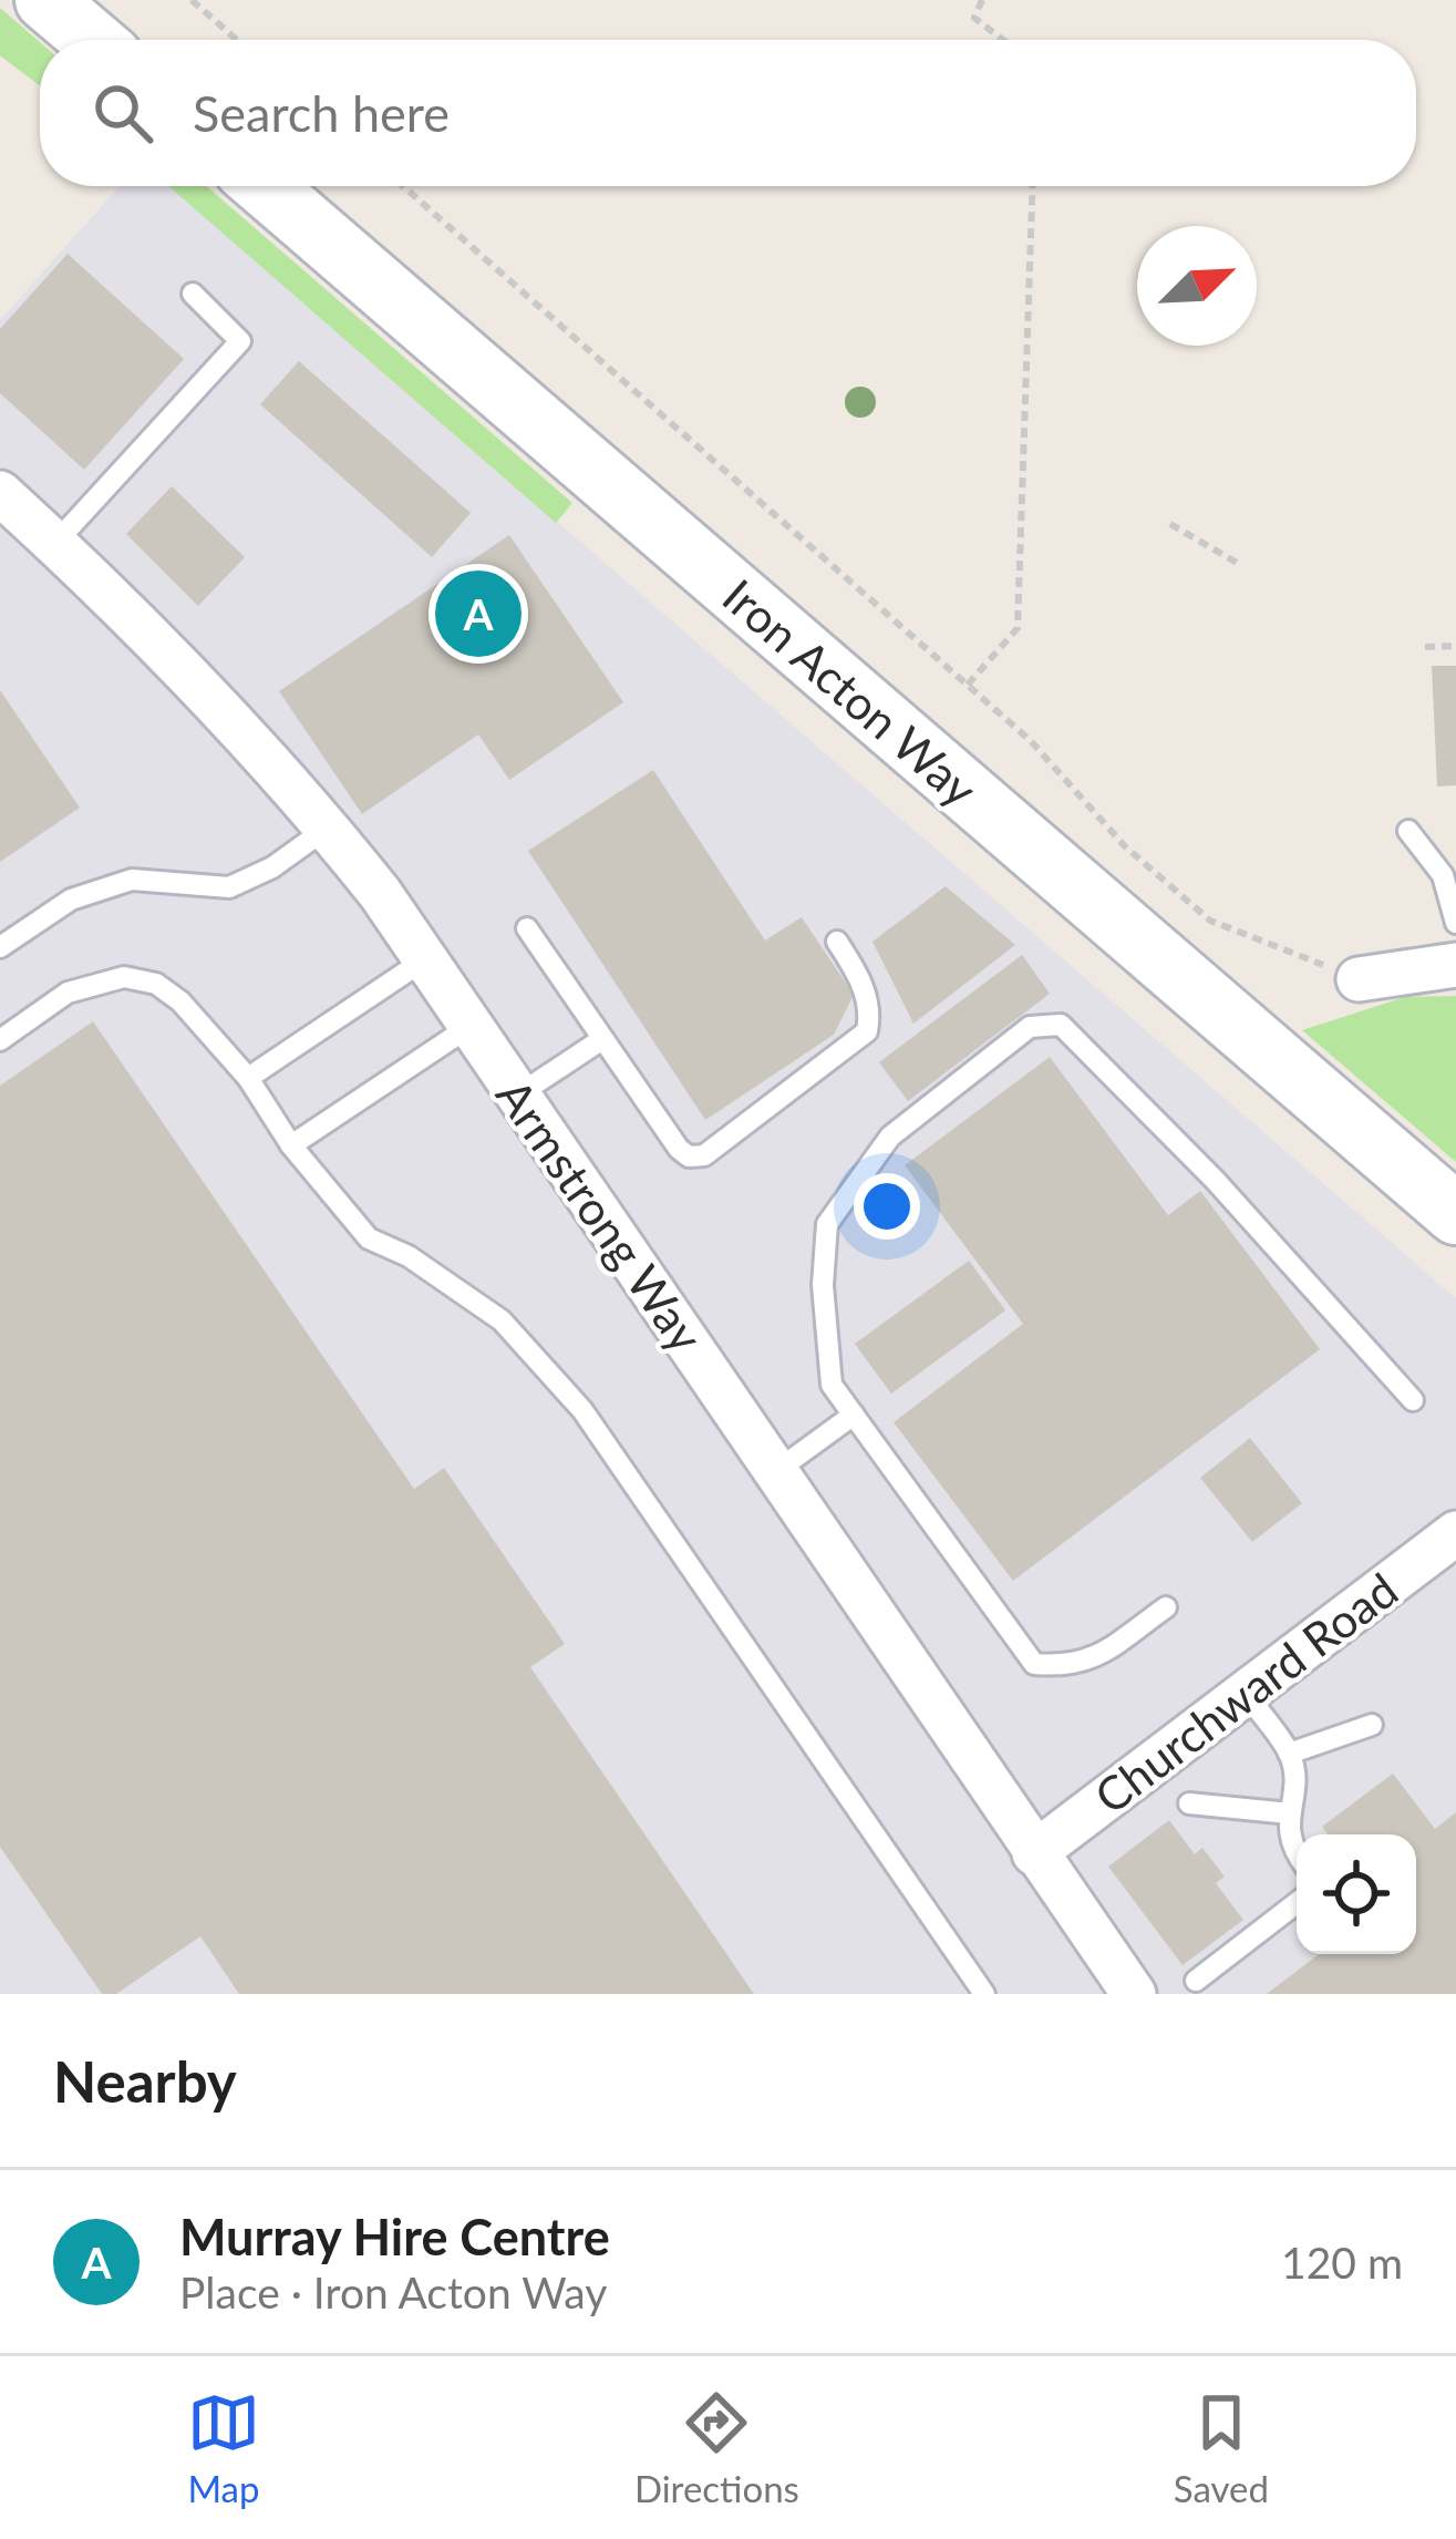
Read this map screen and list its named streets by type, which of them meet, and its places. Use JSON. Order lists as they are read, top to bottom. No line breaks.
{"streets":{"main road":["Iron Acton Way"],"street":["Armstrong Way","Churchward Road"]},"crossings":[["Armstrong Way","Churchward Road"]],"north":"top right","page":{"search":"Search here","pins":"A","heading":"Nearby","list":[{"mark":"A","name":"Murray Hire Centre","note":"Place · Iron Acton Way","value":"120 m"}],"nav":["Map","Directions","Saved"]}}
